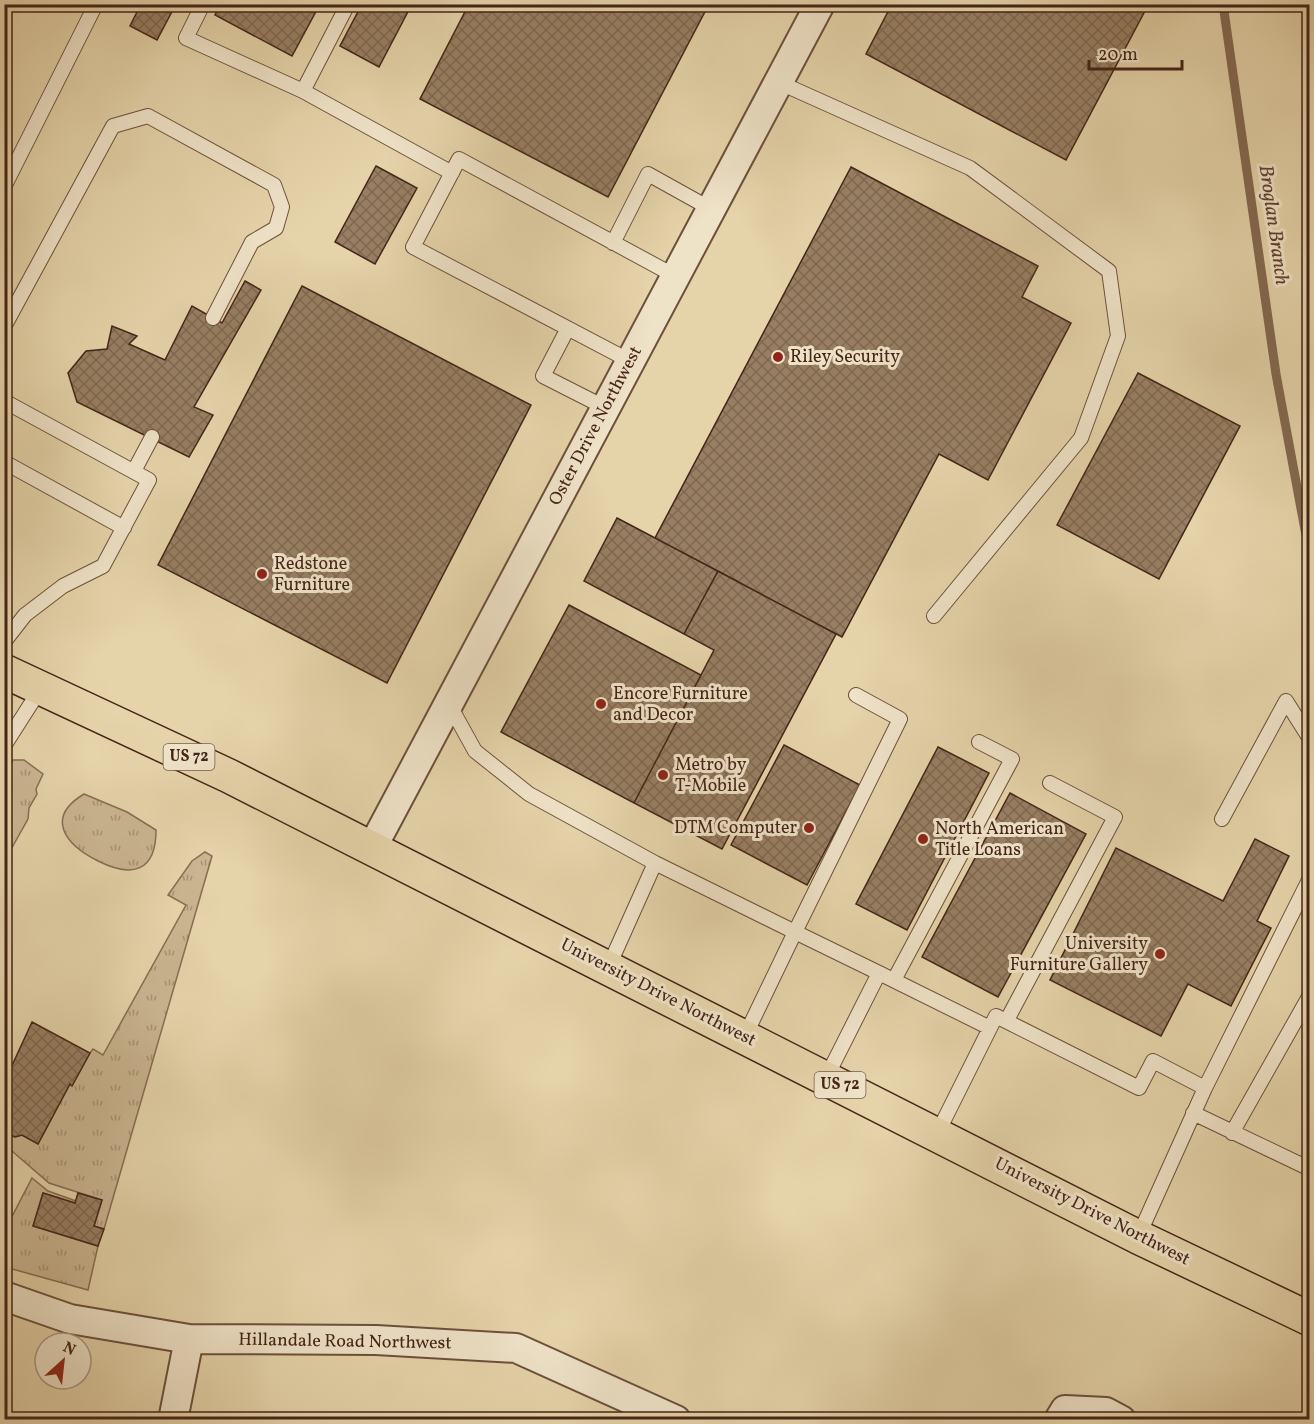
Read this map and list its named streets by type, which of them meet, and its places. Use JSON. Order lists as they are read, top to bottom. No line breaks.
{"streets":{"highway":["US 72","University Drive Northwest"],"street":["Oster Drive Northwest","Hillandale Road Northwest"]},"crossings":[["Oster Drive Northwest","University Drive Northwest"]],"water":["Broglan Branch"],"places":["Riley Security","Redstone Furniture","Encore Furniture and Decor","Metro by T-Mobile","DTM Computer","North American Title Loans","University Furniture Gallery"],"scale_bar":"20 m","north":"top right"}
